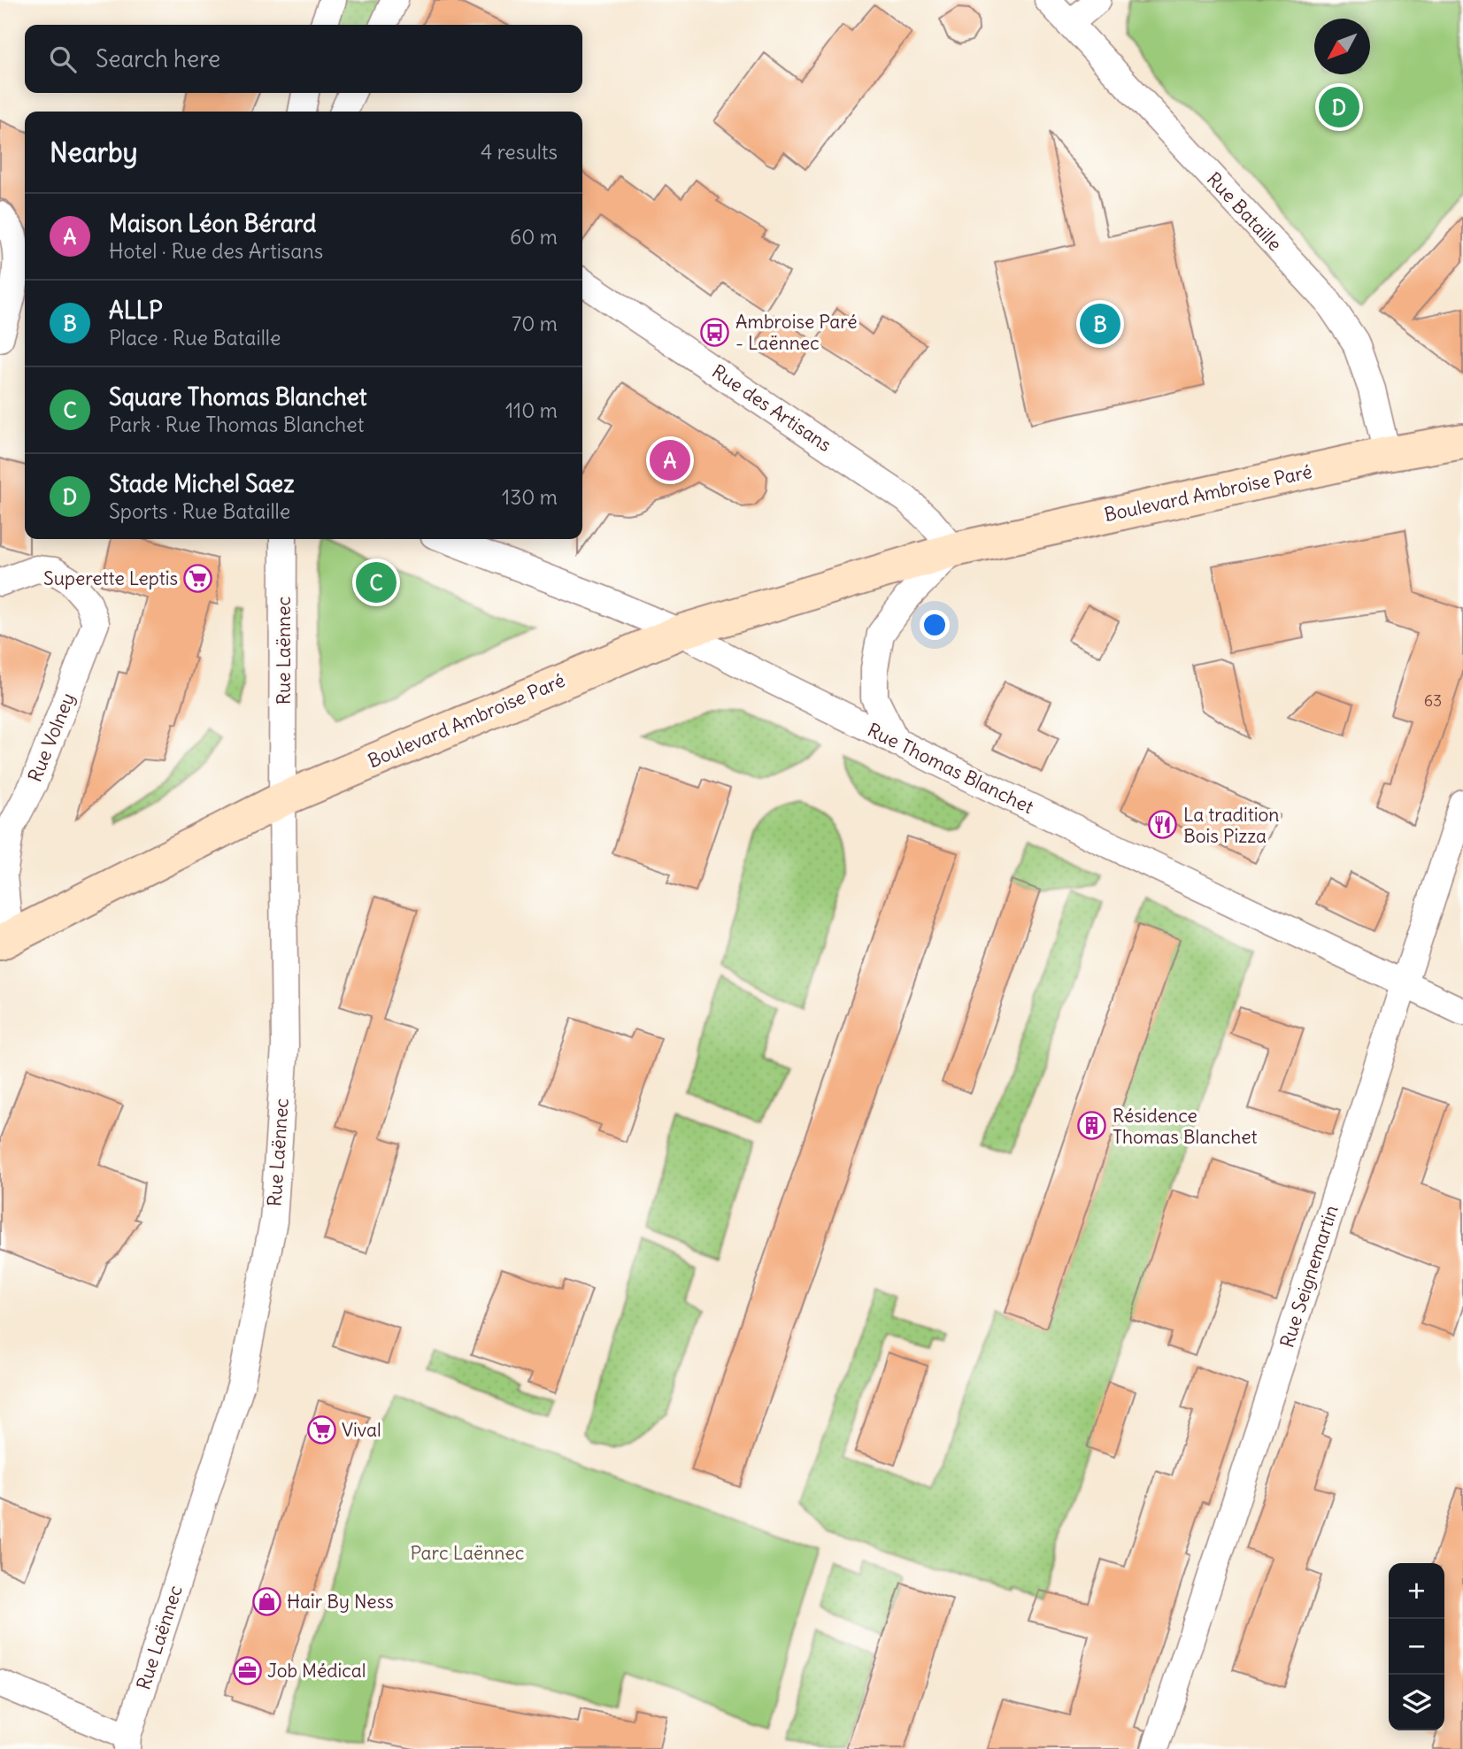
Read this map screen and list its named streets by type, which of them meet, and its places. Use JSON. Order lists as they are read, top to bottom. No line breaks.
{"streets":{"street":["Rue Bataille","Rue des Artisans","Boulevard Ambroise Paré","Rue Laënnec","Rue Volney","Rue Thomas Blanchet","Rue Seignemartin"]},"crossings":[["Rue Bataille","Boulevard Ambroise Paré"],["Rue des Artisans","Boulevard Ambroise Paré"],["Boulevard Ambroise Paré","Rue Laënnec"],["Boulevard Ambroise Paré","Rue Volney"],["Boulevard Ambroise Paré","Rue Thomas Blanchet"],["Rue Thomas Blanchet","Rue Seignemartin"]],"parks":["Parc Laënnec"],"places":{"bus stop":["Ambroise Paré - Laënnec"],"supermarket":["Superette Leptis","Vival"],"restaurant":["La tradition Bois Pizza"],"building":["Résidence Thomas Blanchet"],"shop":["Hair By Ness"],"office":["Job Médical"]},"house_numbers":["63"],"north":"bottom left","page":{"search":"Search here","pins":["D","B","A","C"],"heading":["Nearby","4 results"],"list":[{"mark":"A","name":"Maison Léon Bérard","note":"Hotel · Rue des Artisans","value":"60 m"},{"mark":"B","name":"ALLP","note":"Place · Rue Bataille","value":"70 m"},{"mark":"C","name":"Square Thomas Blanchet","note":"Park · Rue Thomas Blanchet","value":"110 m"},{"mark":"D","name":"Stade Michel Saez","note":"Sports · Rue Bataille","value":"130 m"}],"map_buttons":["+","−"]}}
